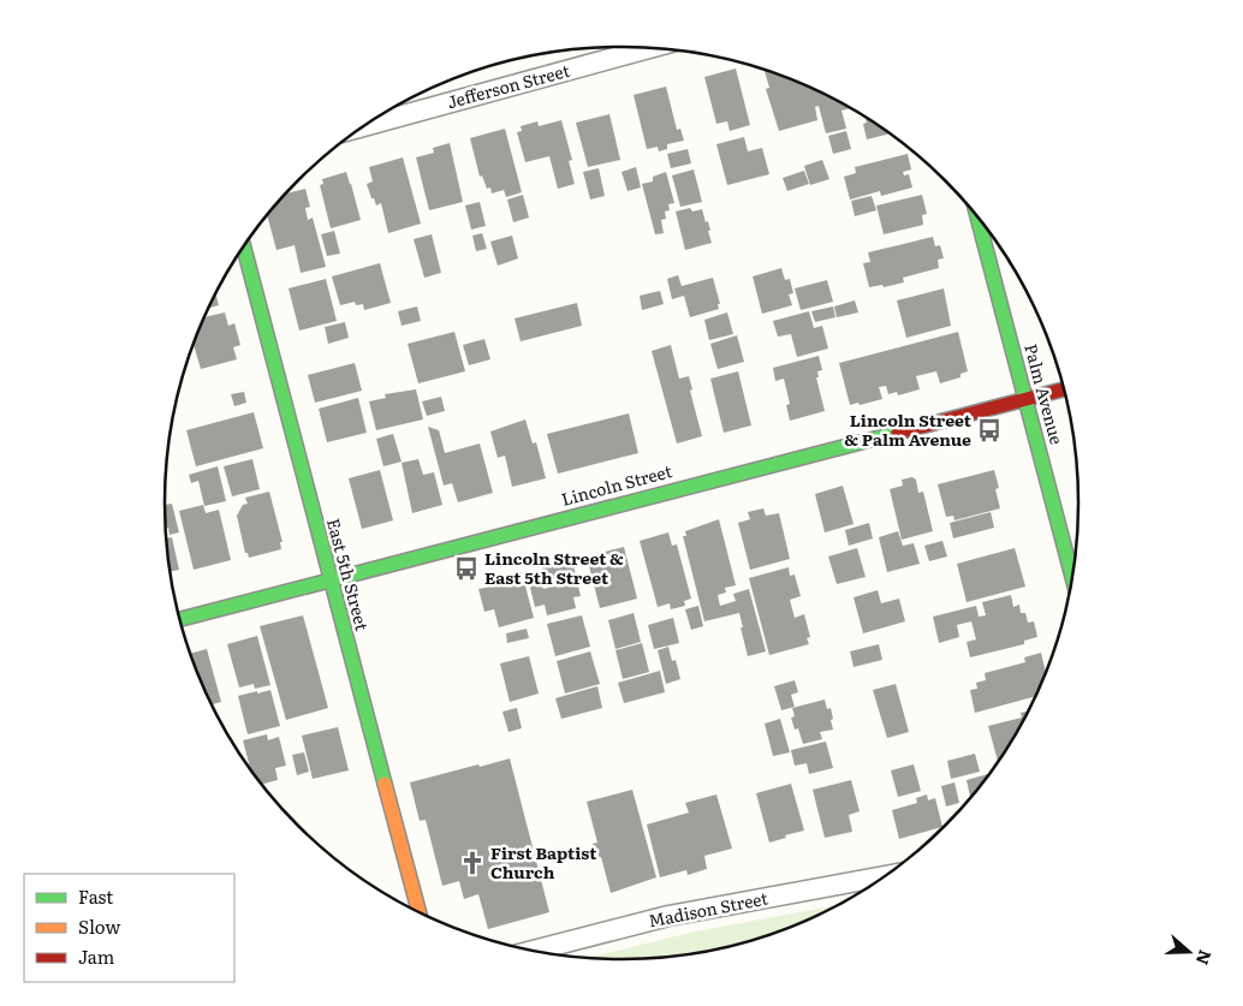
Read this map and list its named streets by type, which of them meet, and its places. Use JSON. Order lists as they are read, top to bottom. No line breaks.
{"streets":{"street":["Jefferson Street","Palm Avenue","Lincoln Street","East 5th Street","Madison Street"]},"crossings":[["Palm Avenue","Lincoln Street"],["Lincoln Street","East 5th Street"]],"places":{"bus stop":["Lincoln Street & Palm Avenue","Lincoln Street & East 5th Street"],"church":["First Baptist Church"]},"legend":["Fast","Slow","Jam"],"north":"right"}
